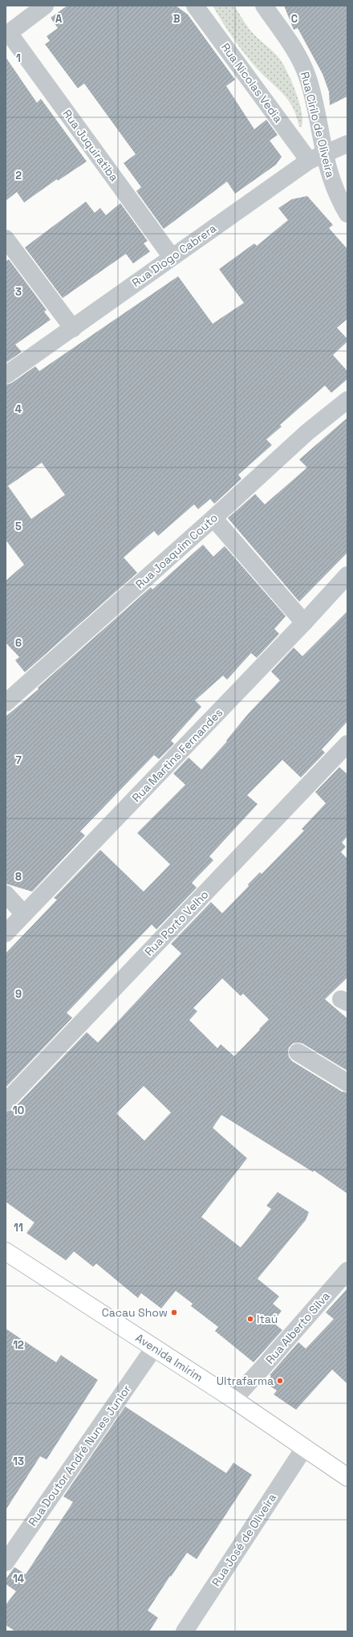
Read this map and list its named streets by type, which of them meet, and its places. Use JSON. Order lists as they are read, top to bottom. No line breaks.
{"streets":{"main road":["Avenida Imirim"],"street":["Rua Nicolas Vedia","Rua Cirilo de Oliveira","Rua Juquiratiba","Rua Diogo Cabrera","Rua Joaquim Couto","Rua Martins Fernandes","Rua Porto Velho","Rua Alberto Silva","Rua Doutor André Nunes Junior","Rua José de Oliveira"]},"crossings":[["Rua Nicolas Vedia","Rua Cirilo de Oliveira"],["Rua Nicolas Vedia","Rua Diogo Cabrera"],["Rua Cirilo de Oliveira","Rua Diogo Cabrera"],["Rua Juquiratiba","Rua Diogo Cabrera"],["Rua Alberto Silva","Avenida Imirim"],["Avenida Imirim","Rua Doutor André Nunes Junior"],["Avenida Imirim","Rua José de Oliveira"]],"places":["Cacau Show","Itaú","Ultrafarma"],"grid":{"columns":["A","B","C"],"rows":["1","2","3","4","5","6","7","8","9","10","11","12","13","14"]}}
